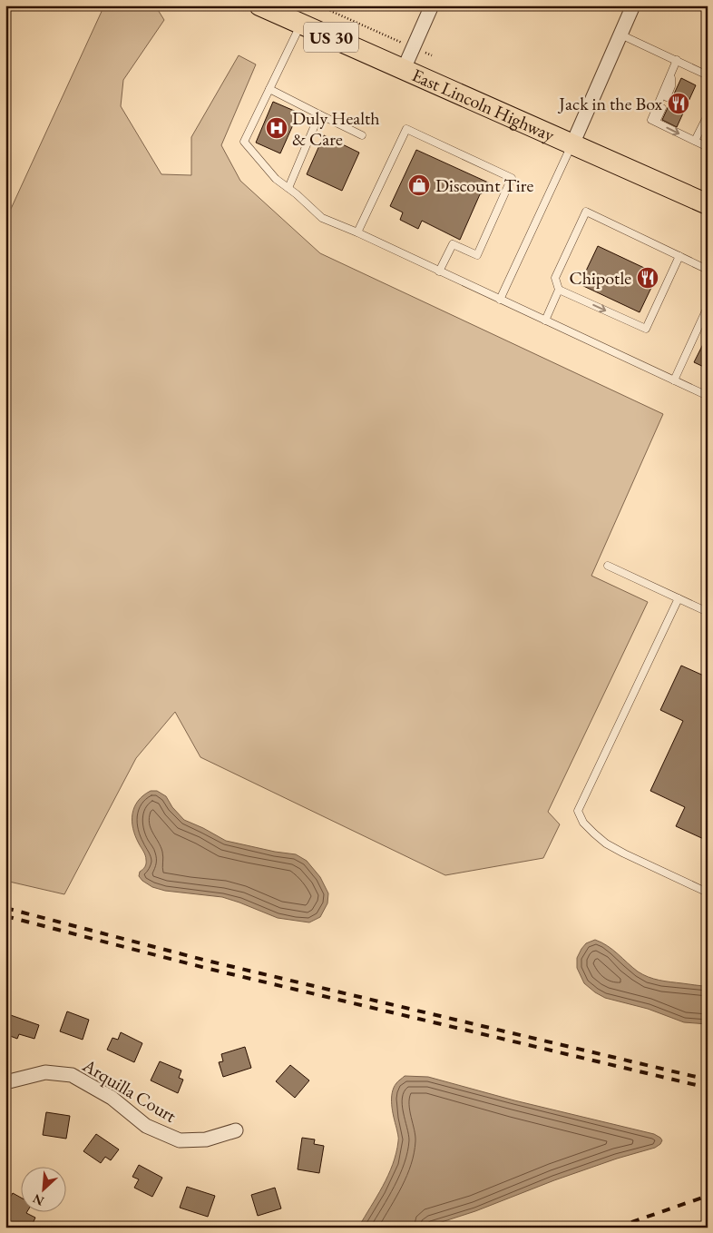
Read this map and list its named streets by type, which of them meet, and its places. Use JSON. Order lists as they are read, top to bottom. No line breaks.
{"streets":{"main road":["US 30","East Lincoln Highway"],"street":["Arquilla Court"]},"places":{"restaurant":["Jack in the Box","Chipotle"],"hospital":["Duly Health & Care"],"shop":["Discount Tire"]},"north":"bottom left"}
